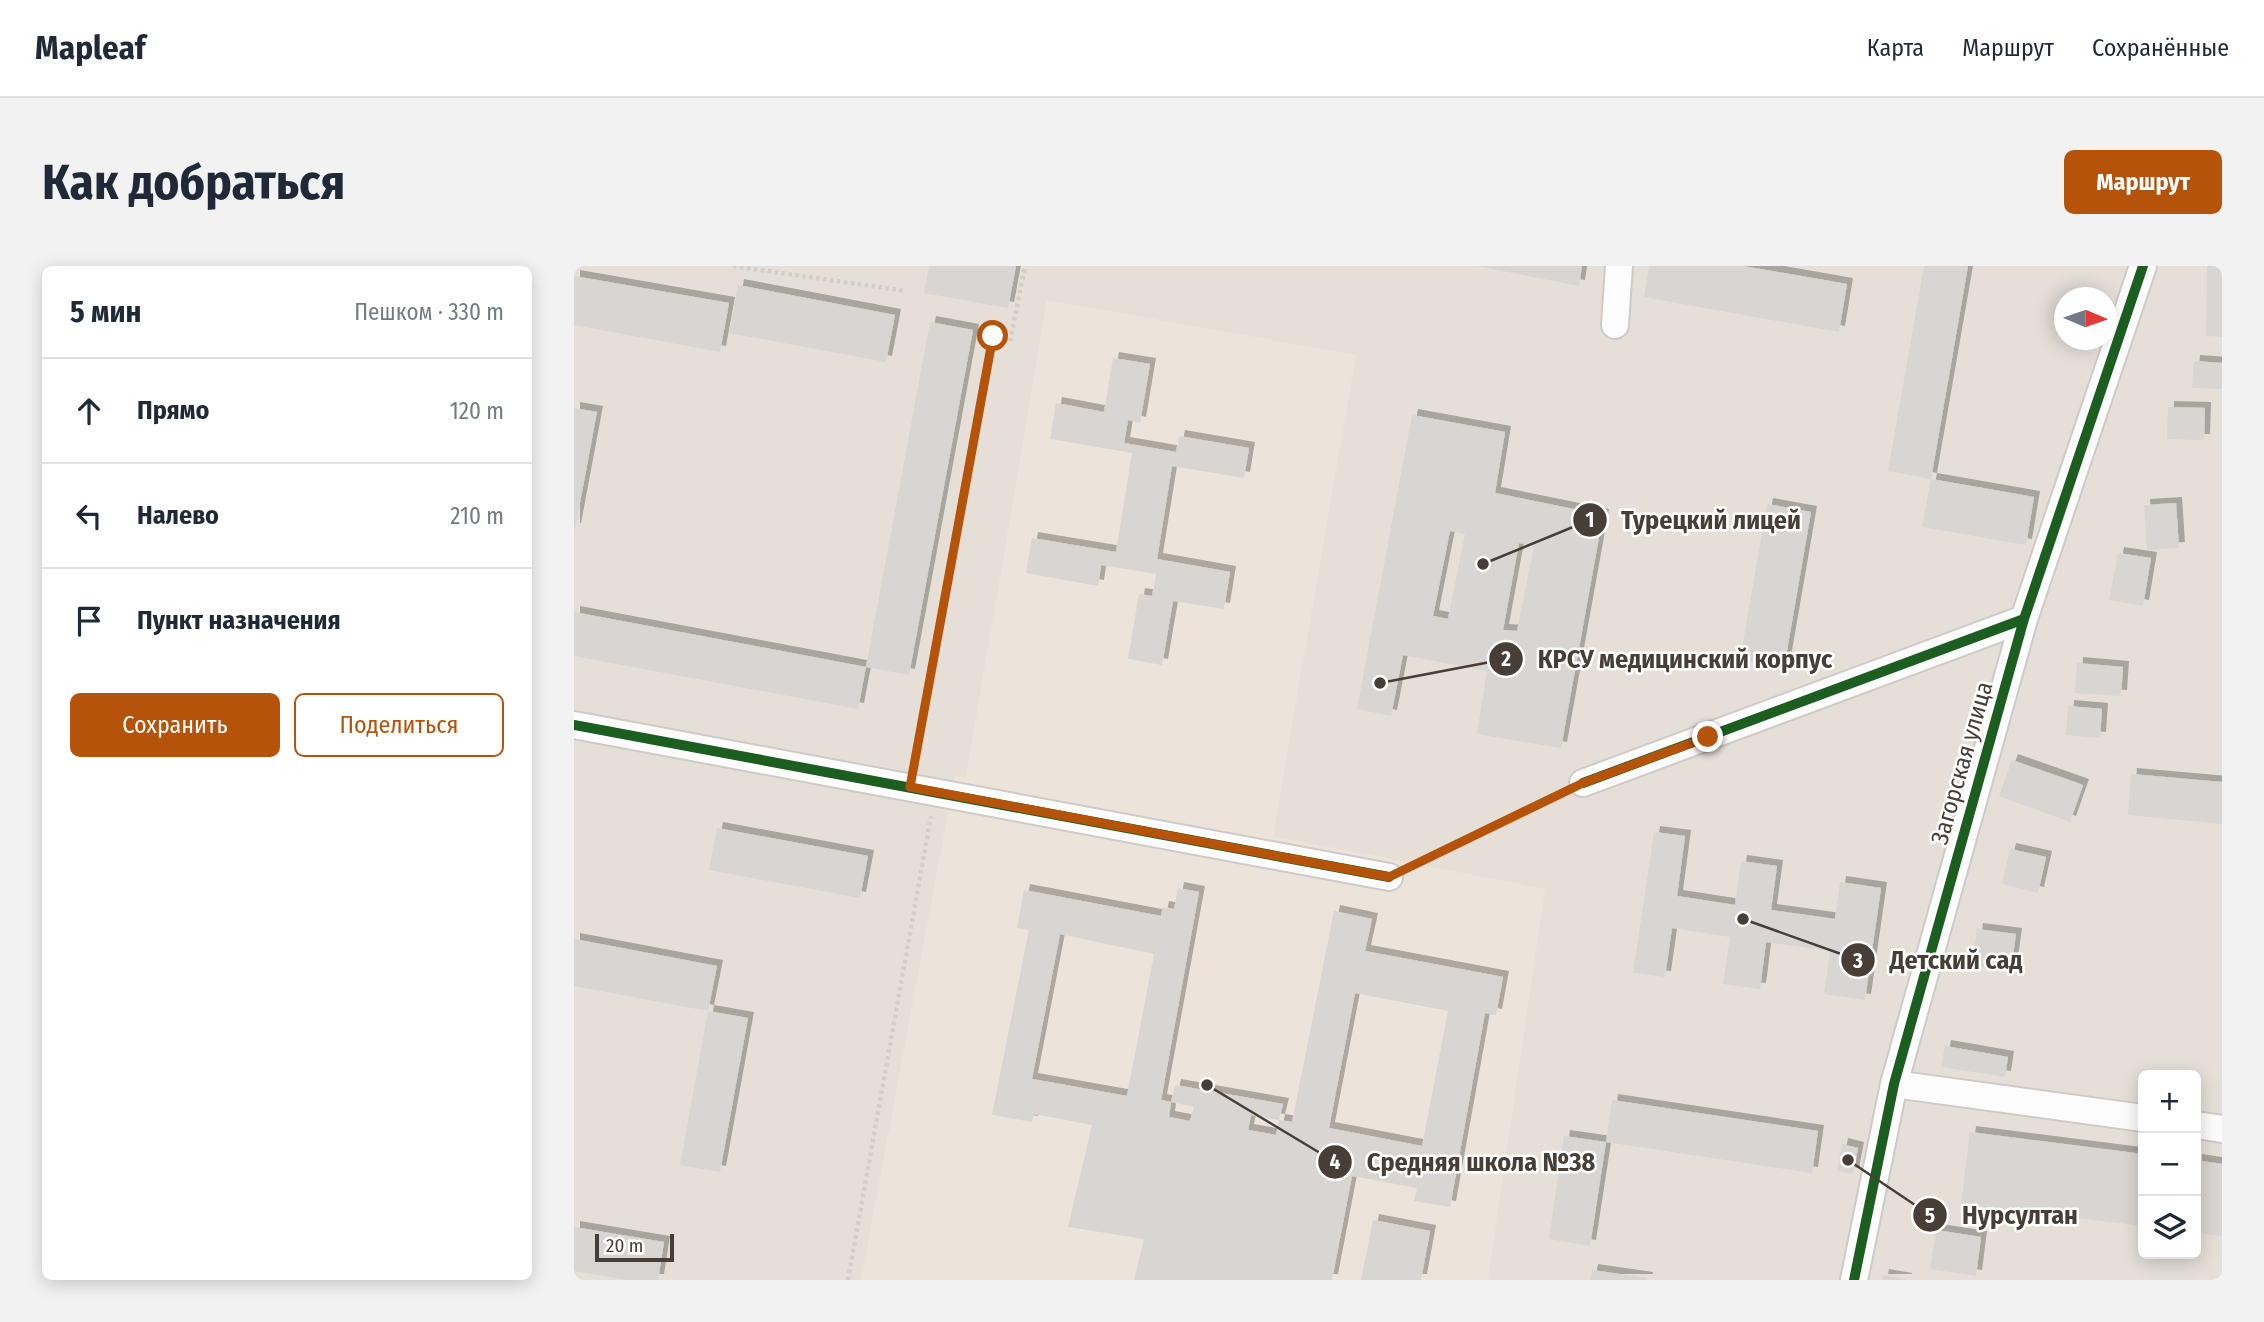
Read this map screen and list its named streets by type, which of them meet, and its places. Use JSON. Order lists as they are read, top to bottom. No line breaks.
{"streets":{"street":["Загорская улица"]},"places":["Турецкий лицей","КРСУ медицинский корпус","Детский сад","Средняя школа №38","Нурсултан"],"scale_bar":"20 m","north":"right","page":{"header":"Mapleaf","nav":["Карта","Маршрут","Сохранённые"],"buttons":["Маршрут",["Сохранить","Поделиться"]],"title":"Как добраться","heading":["5 мин","Пешком · 330 m"],"list":[["Прямо","120 m"],["Налево","210 m"],"Пункт назначения"],"map_buttons":["+","−"],"scale":"20 m"}}
